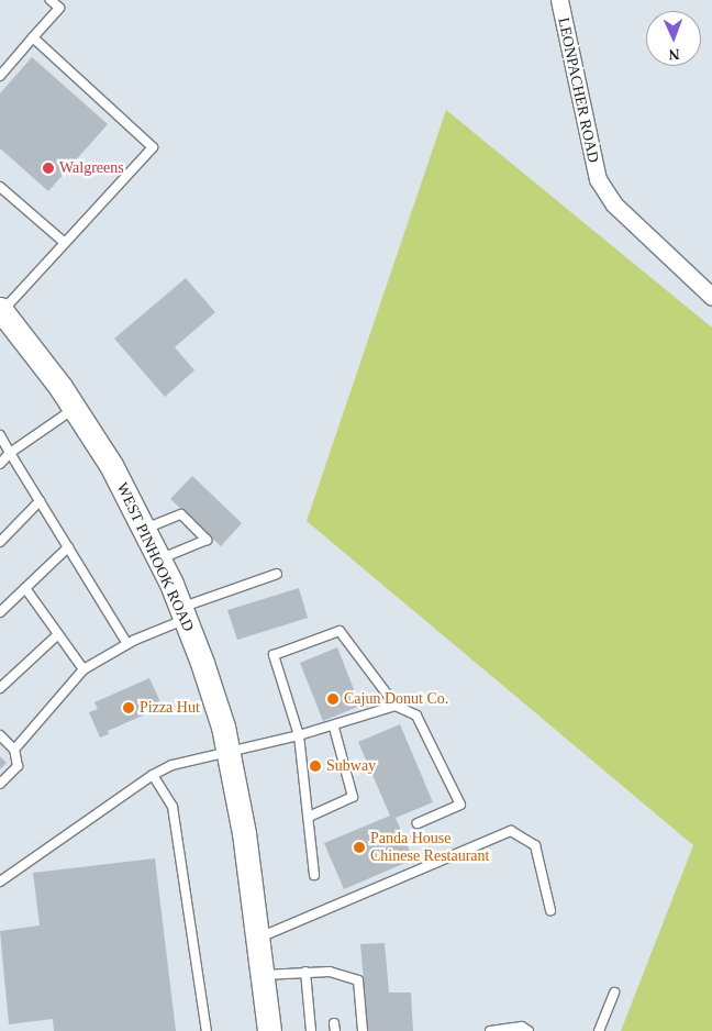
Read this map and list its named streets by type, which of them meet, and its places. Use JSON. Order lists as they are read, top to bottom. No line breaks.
{"streets":{"main road":["WEST PINHOOK ROAD"],"street":["LEONPACHER ROAD"]},"places":["Walgreens","Cajun Donut Co.","Pizza Hut","Subway","Panda House Chinese Restaurant"],"north":"bottom"}
